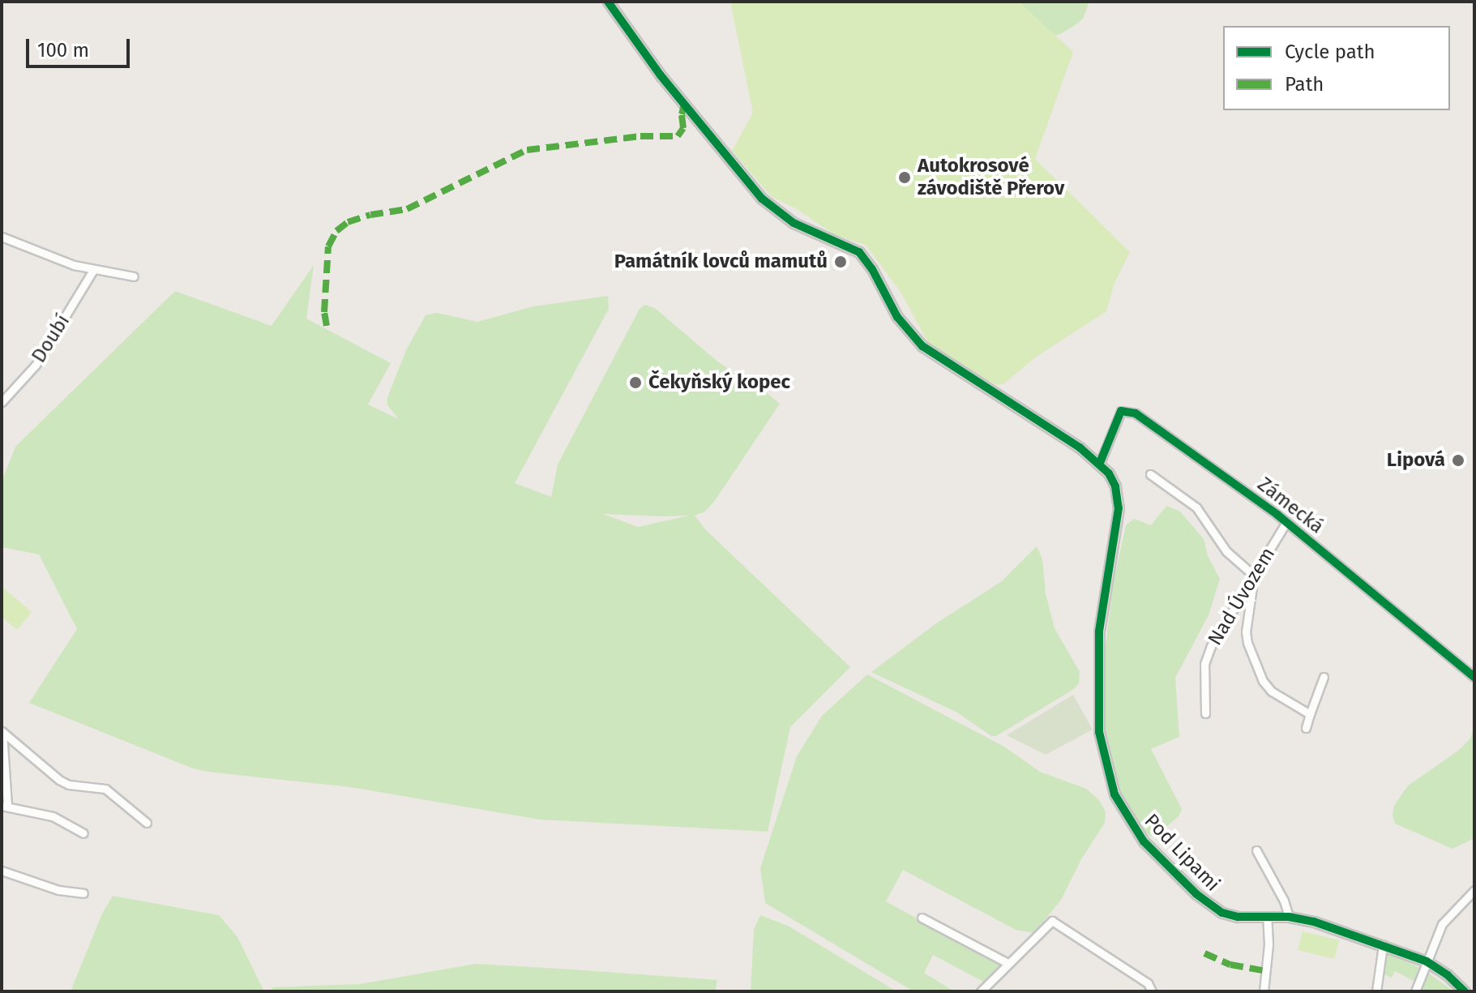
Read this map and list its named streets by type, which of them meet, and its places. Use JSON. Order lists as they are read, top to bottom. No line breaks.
{"streets":{"main road":["Pod Lipami"],"street":["Doubí","Zámecká","Nad Úvozem"]},"crossings":[["Zámecká","Nad Úvozem"],["Zámecká","Pod Lipami"]],"places":["Autokrosové závodiště Přerov","Památník lovců mamutů","Čekyňský kopec","Lipová"],"legend":["Cycle path","Path"],"scale_bar":"100 m"}
